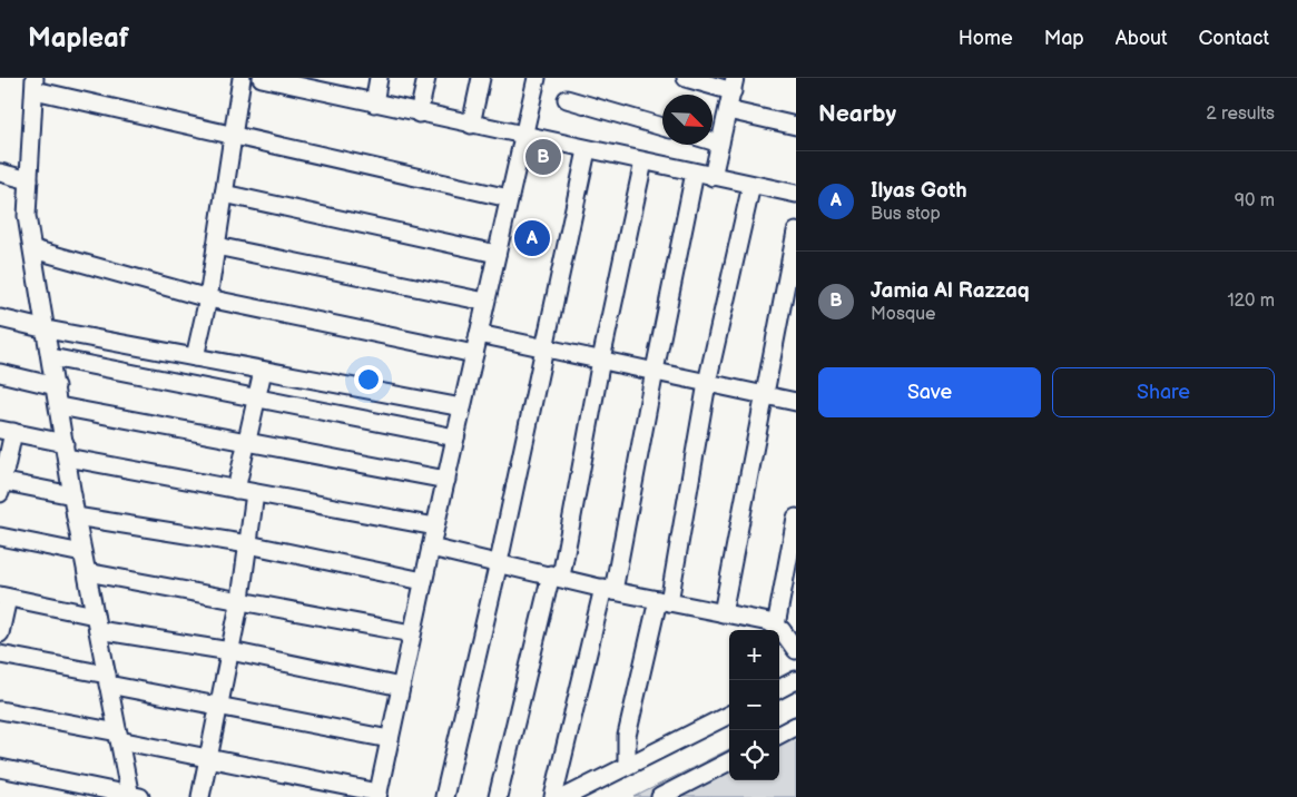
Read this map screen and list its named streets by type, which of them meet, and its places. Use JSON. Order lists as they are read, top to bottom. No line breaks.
{"north":"bottom right","page":{"header":"Mapleaf","nav":["Home","Map","About","Contact"],"heading":["Nearby","2 results"],"pins":["B","A"],"list":[{"mark":"A","name":"Ilyas Goth","note":"Bus stop","value":"90 m"},{"mark":"B","name":"Jamia Al Razzaq","note":"Mosque","value":"120 m"}],"buttons":["Save","Share"],"map_buttons":["+","−"]}}
